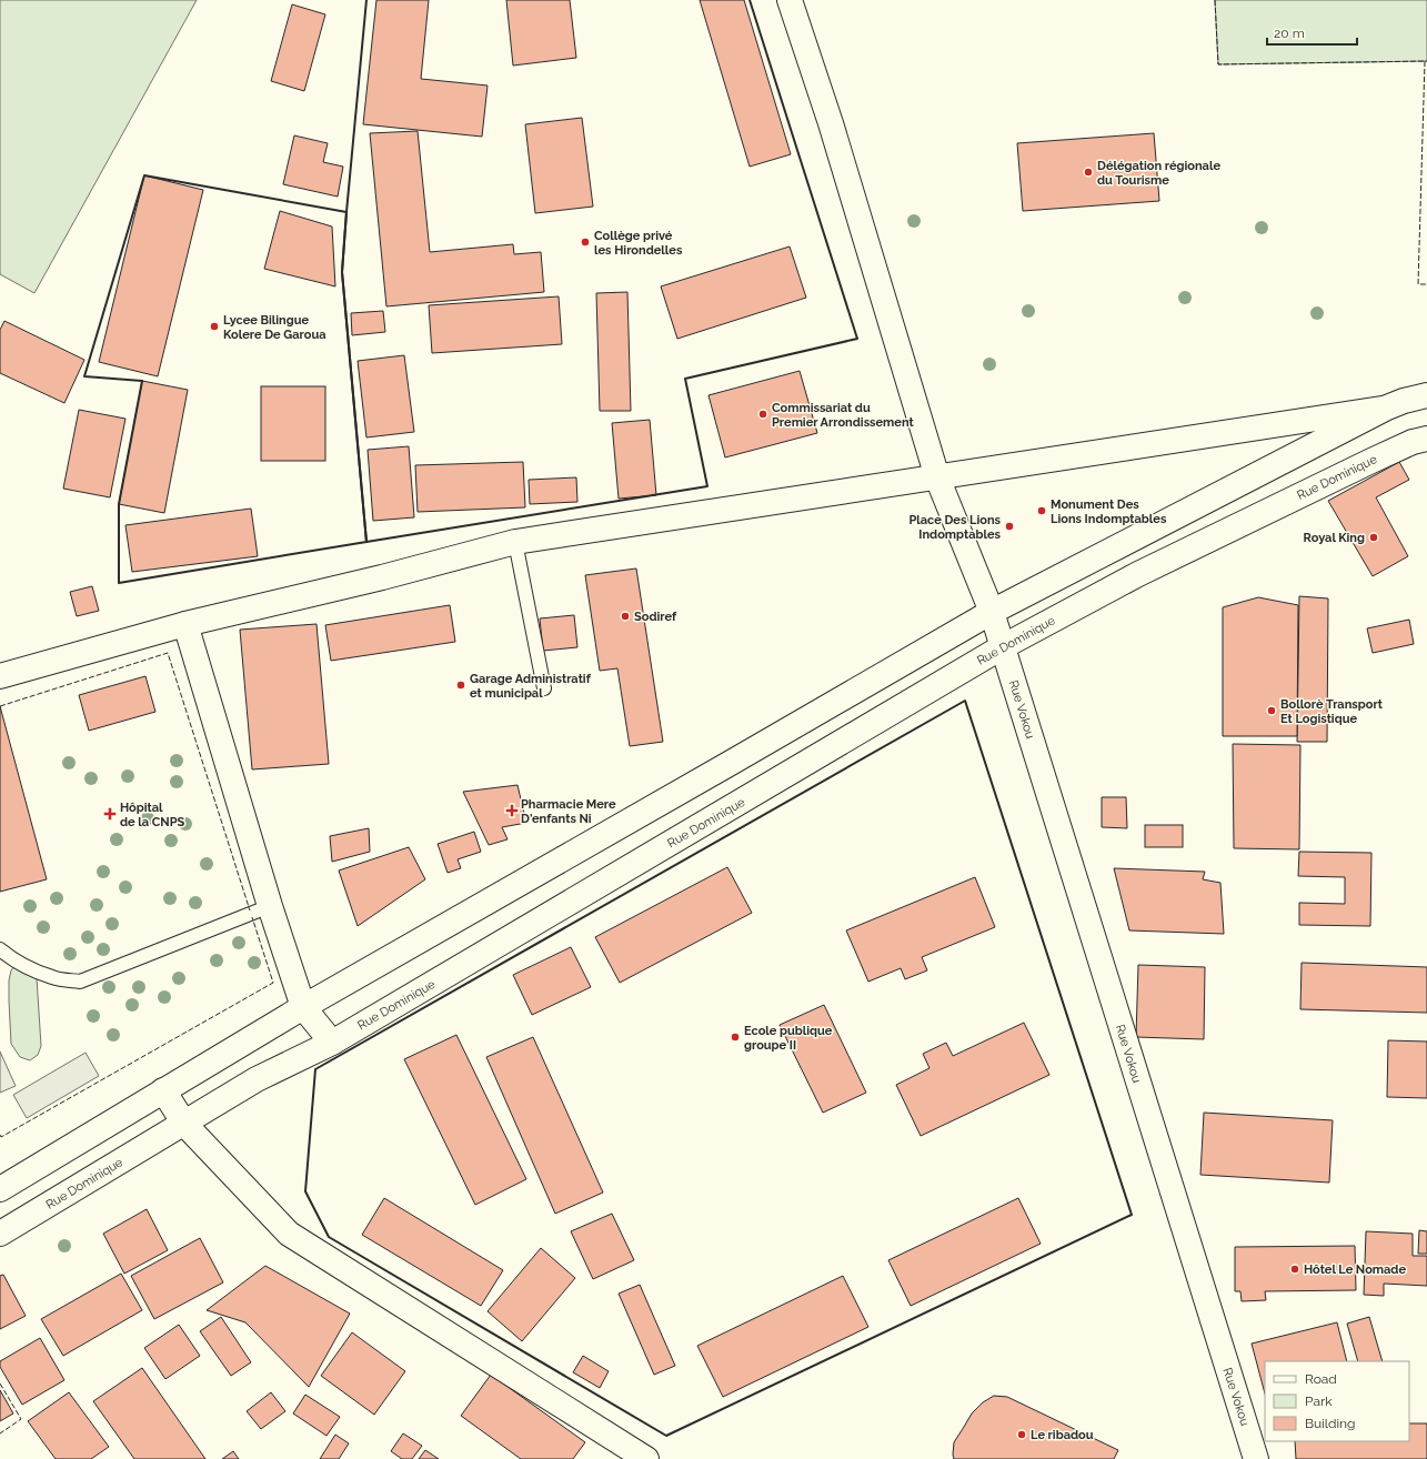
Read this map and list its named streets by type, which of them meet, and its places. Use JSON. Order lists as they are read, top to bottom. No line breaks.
{"streets":{"street":["Rue Dominique","Rue Vokou"]},"crossings":[["Rue Dominique","Rue Vokou"]],"places":{"other":["Délégation régionale du Tourisme","Collège privé les Hirondelles","Lycee Bilingue Kolere De Garoua","Commissariat du Premier Arrondissement","Monument Des Lions Indomptables","Place Des Lions Indomptables","Royal King","Sodiref","Garage Administratif et municipal","Bollorè Transport Et Logistique","Ecole publique groupe II","Hôtel Le Nomade","Le ribadou"],"health":["Pharmacie Mere D'enfants Ni","Hôpital de la CNPS"]},"legend":["Road","Park","Building"],"scale_bar":"20 m"}
